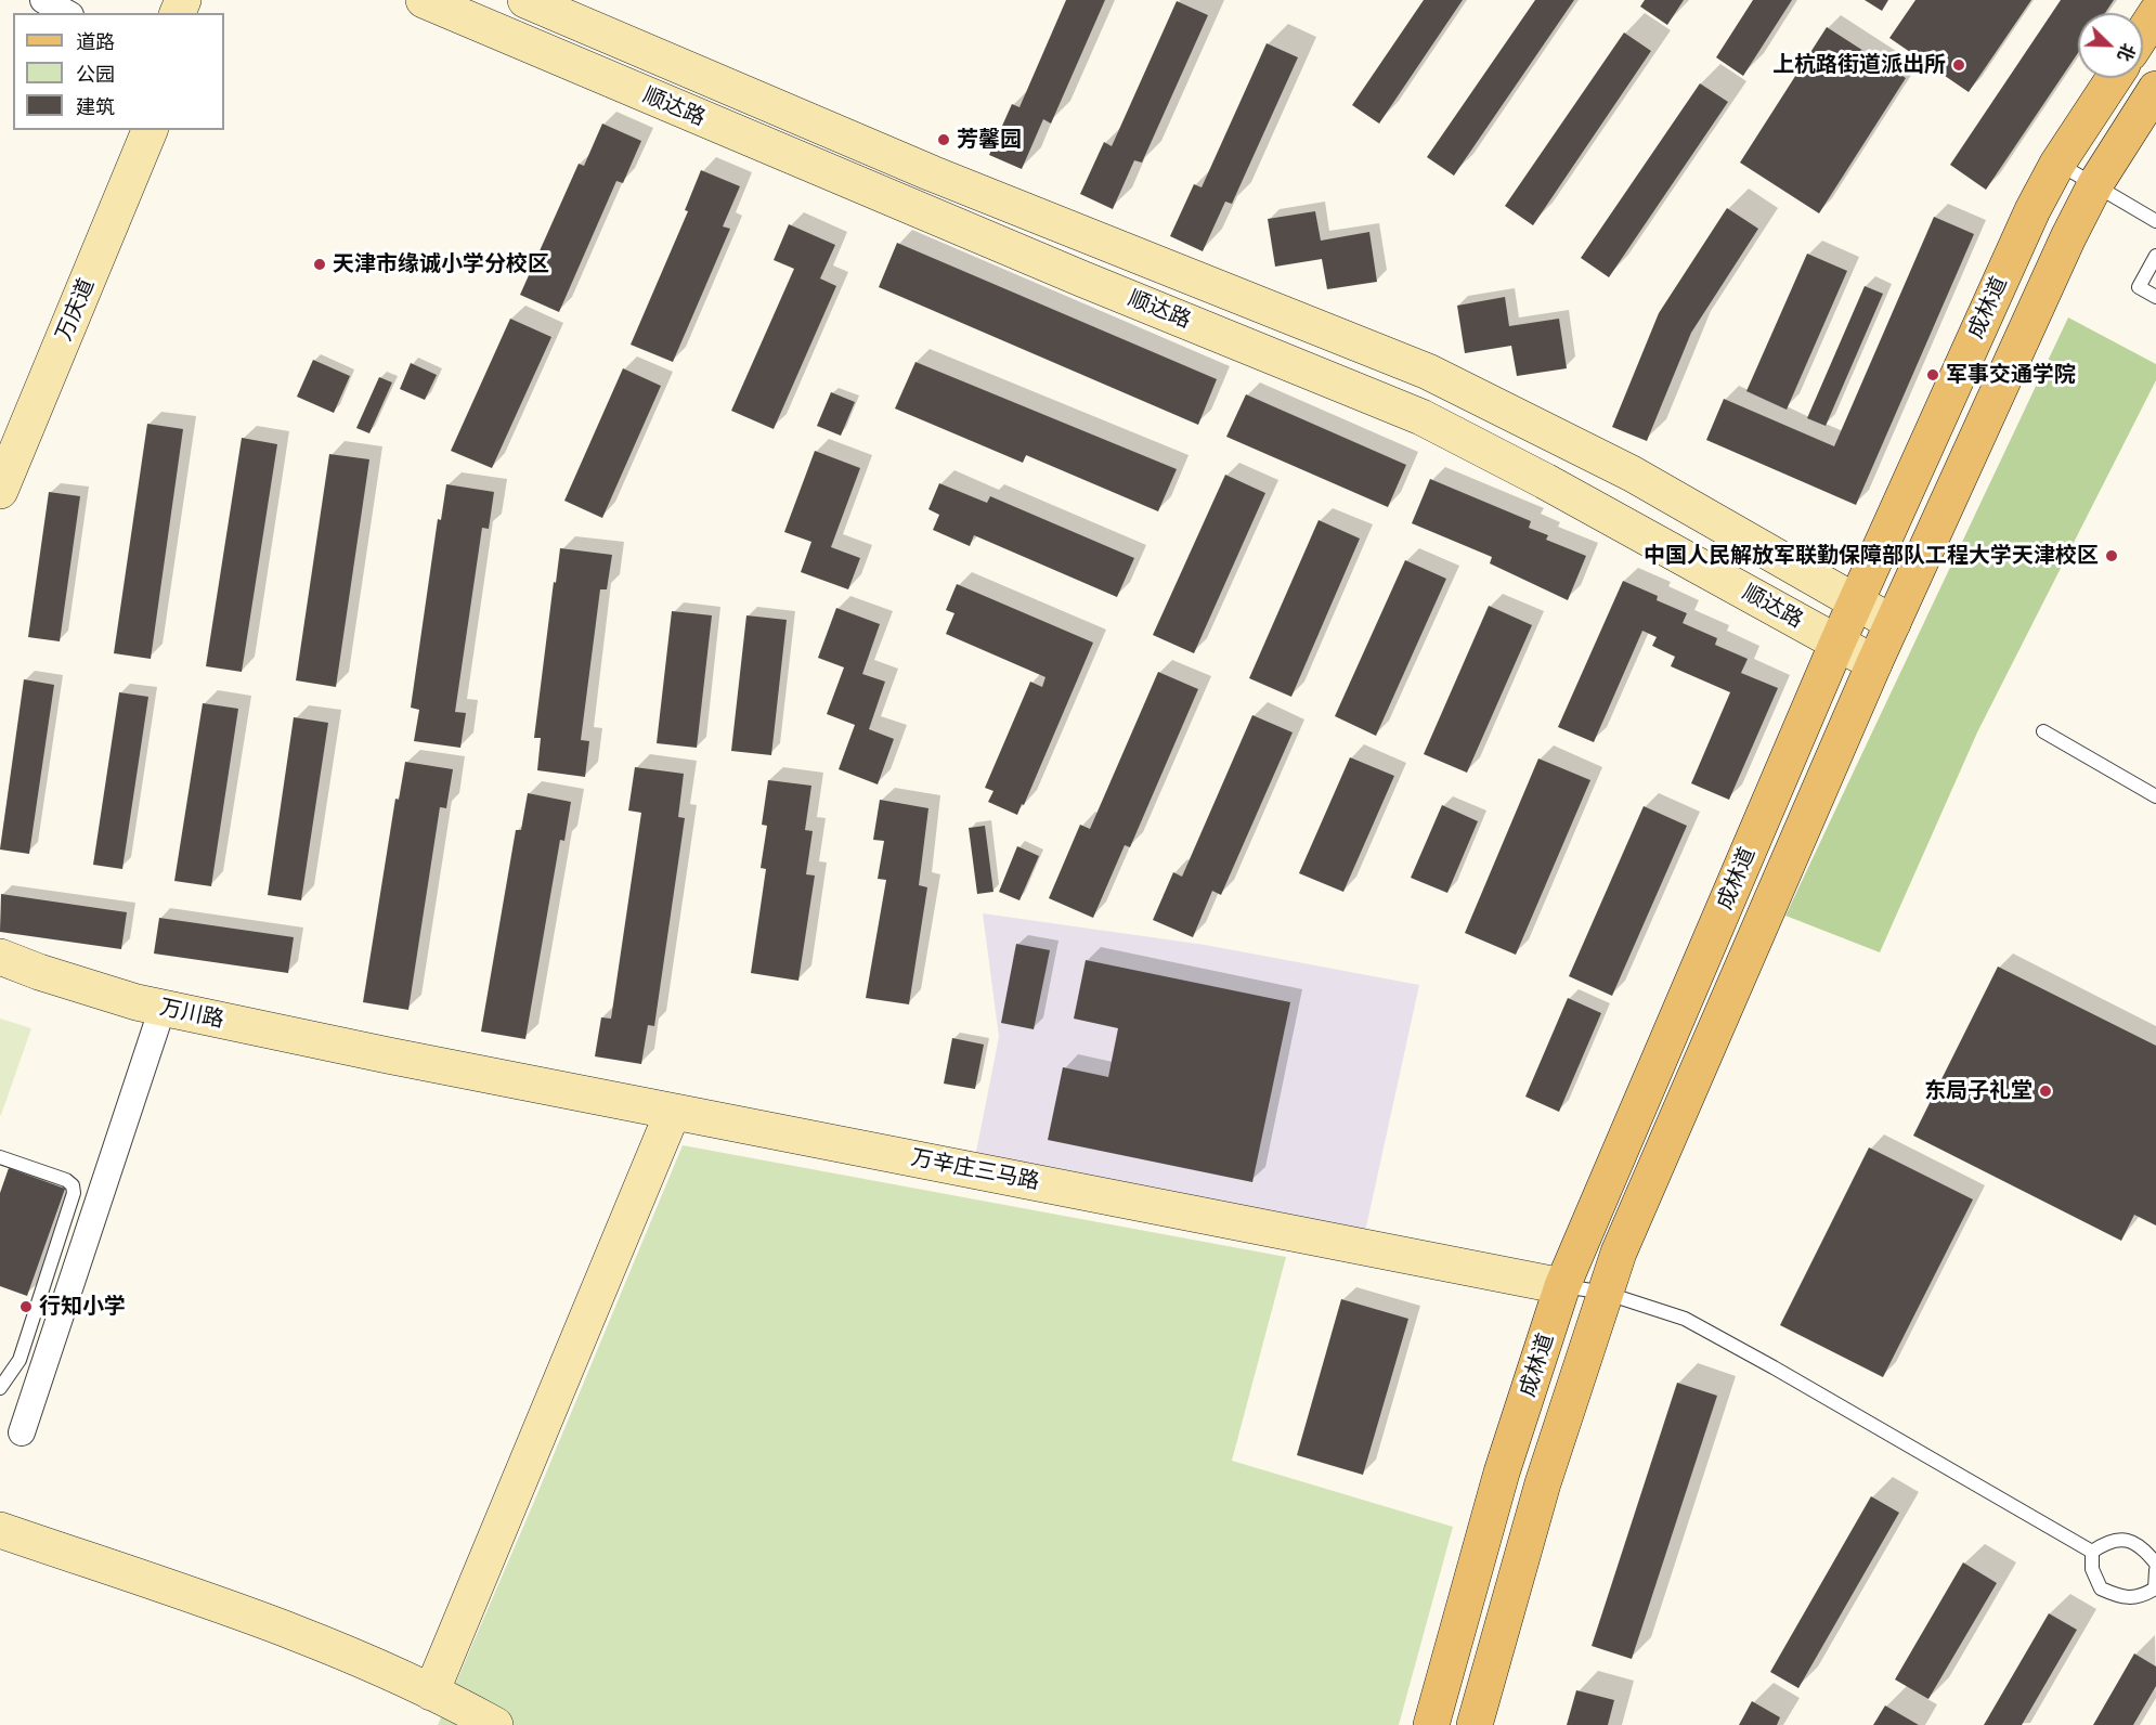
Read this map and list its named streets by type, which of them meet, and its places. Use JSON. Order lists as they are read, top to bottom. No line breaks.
{"streets":{"main road":["成林道"],"street":["顺达路","万庆道","万川路","万辛庄三马路"]},"crossings":[["顺达路","成林道"],["成林道","万辛庄三马路"],["万川路","万辛庄三马路"]],"places":["上杭路街道派出所","芳馨园","天津市缘诚小学分校区","军事交通学院","中国人民解放军联勤保障部队工程大学天津校区","东局子礼堂","行知小学"],"legend":["道路","公园","建筑"],"north":"bottom right"}
